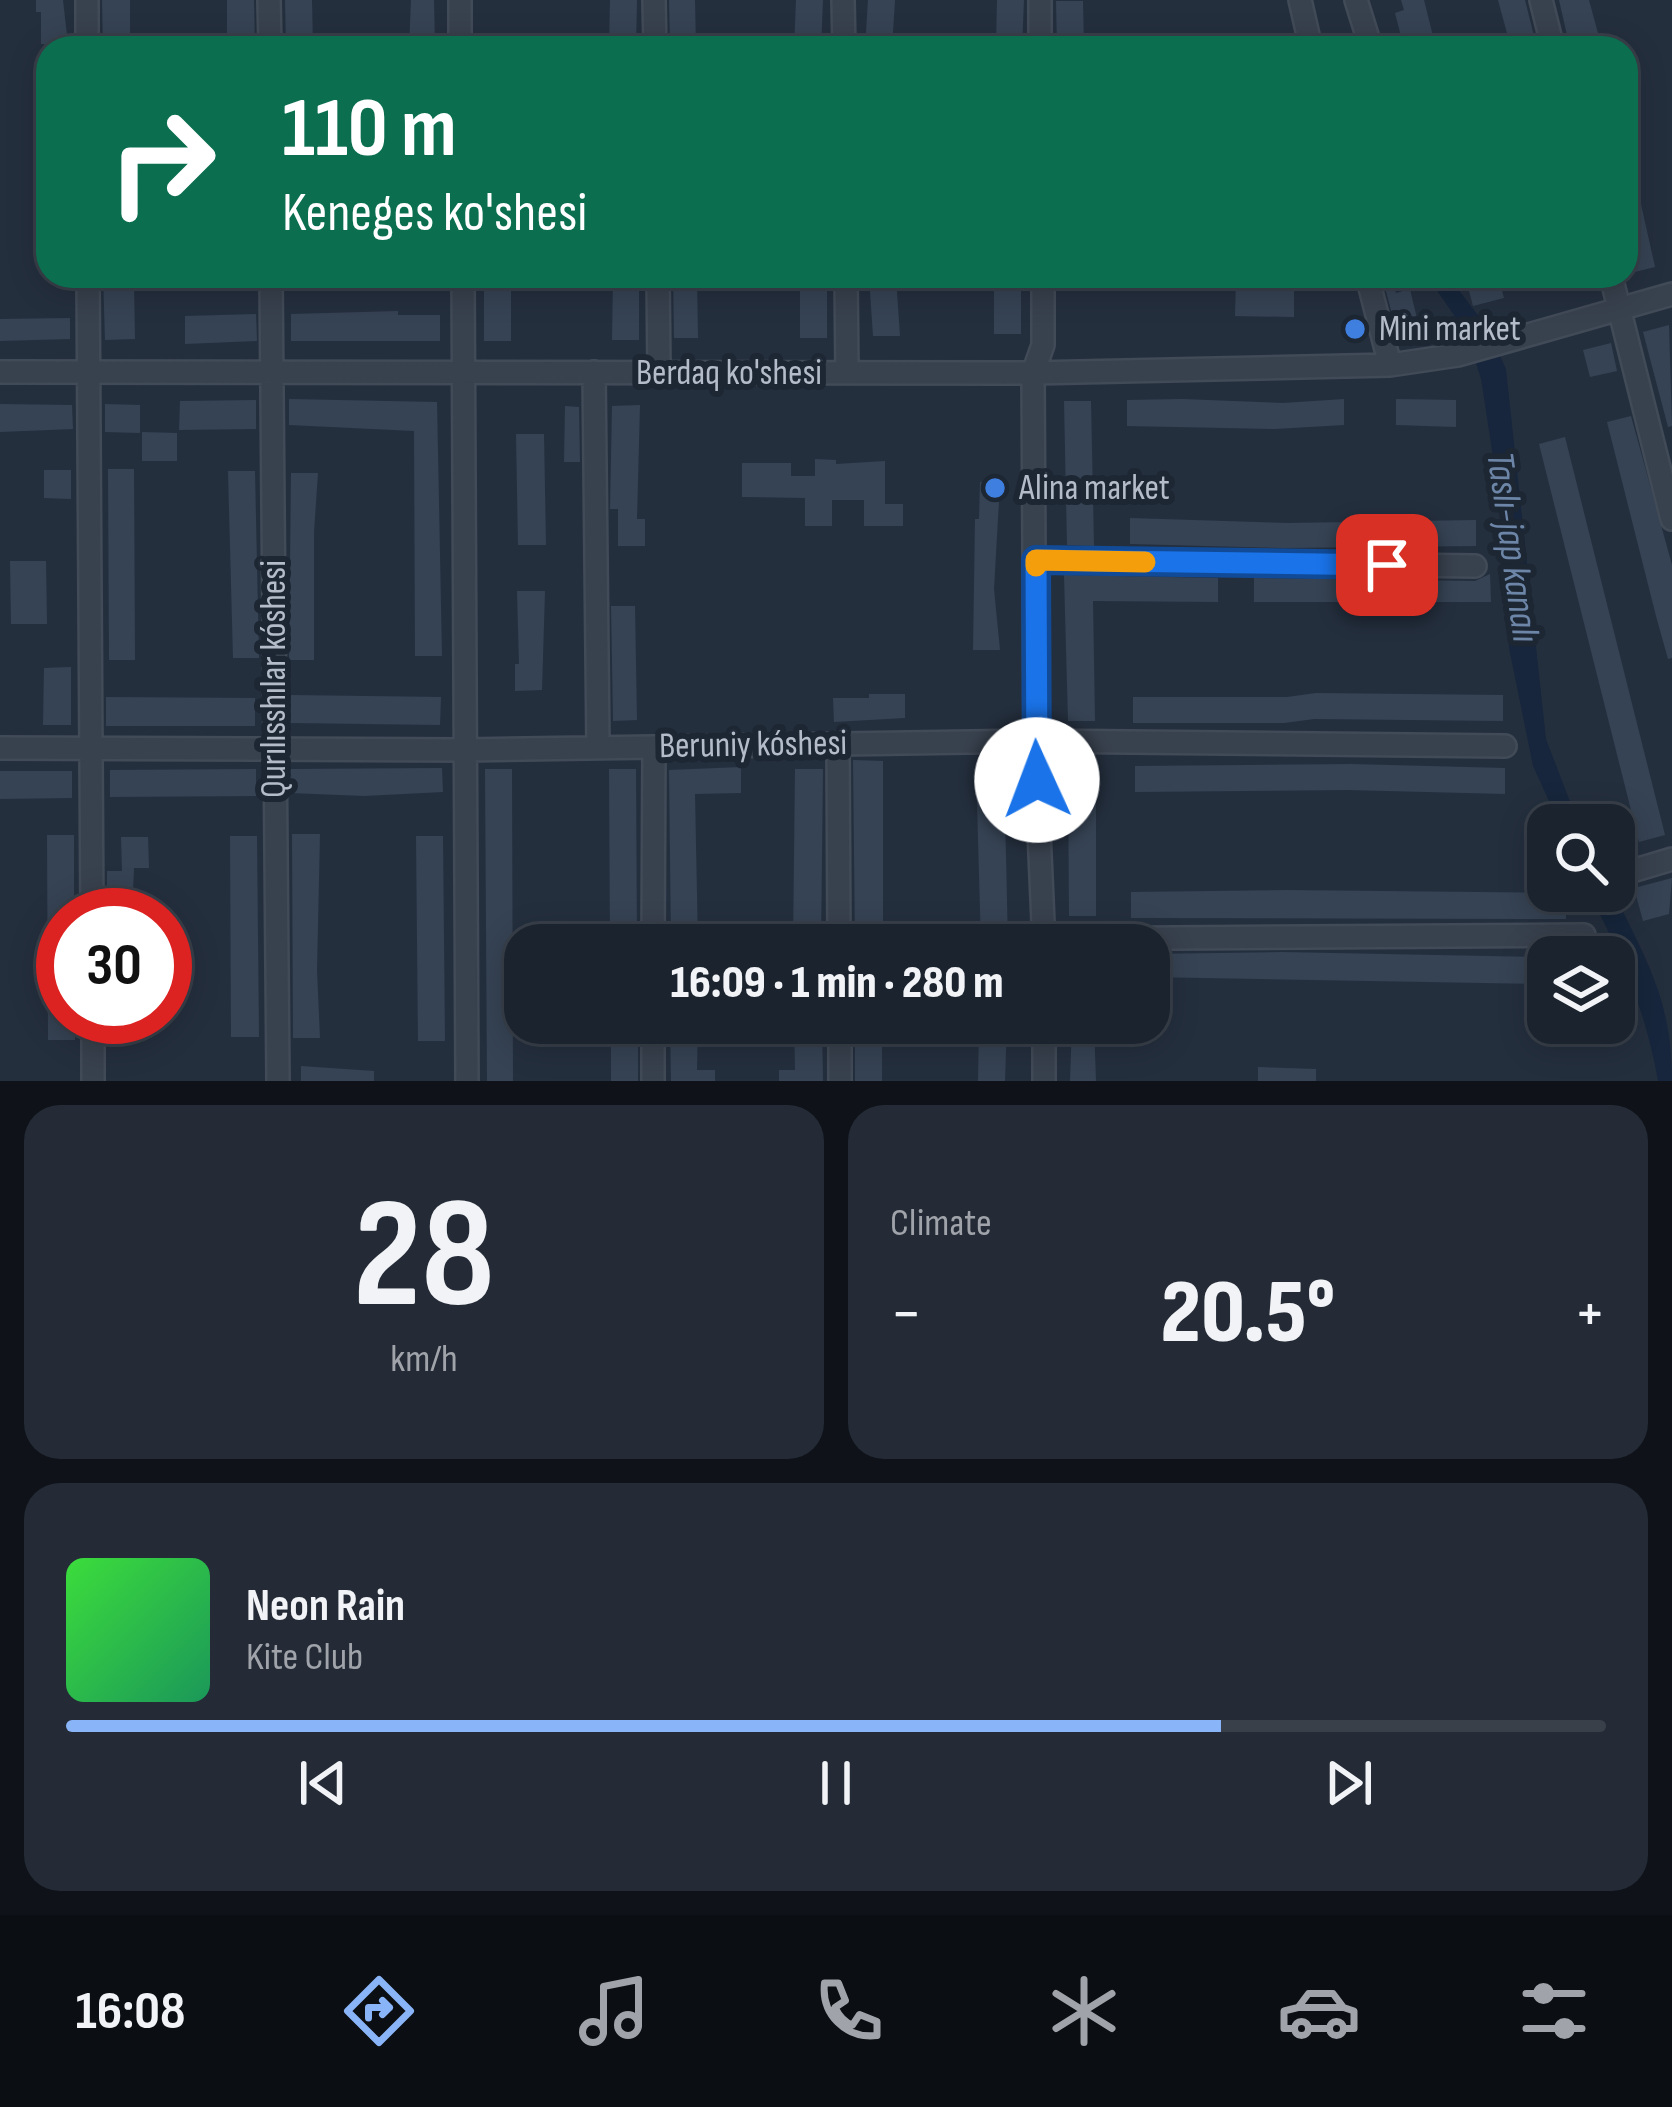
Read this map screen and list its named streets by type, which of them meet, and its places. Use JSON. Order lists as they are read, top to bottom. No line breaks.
{"streets":{"street":["Berdaq ko'shesi","Qurılısshılar kóshesi","Beruniy kóshesi"]},"crossings":[["Berdaq ko'shesi","Qurılısshılar kóshesi"],["Qurılısshılar kóshesi","Beruniy kóshesi"]],"water":["Taslı-jap kanalı"],"places":["Mini market","Alina market"],"page":{"turn":["110 m","Keneges ko'shesi"],"limit":"30","trip":"16:09 · 1 min · 280 m","tile":[["28","km/h"],"Climate"],"heat":["−","20.5°","+"],"song":["Neon Rain","Kite Club"],"tabs":"16:08"}}
